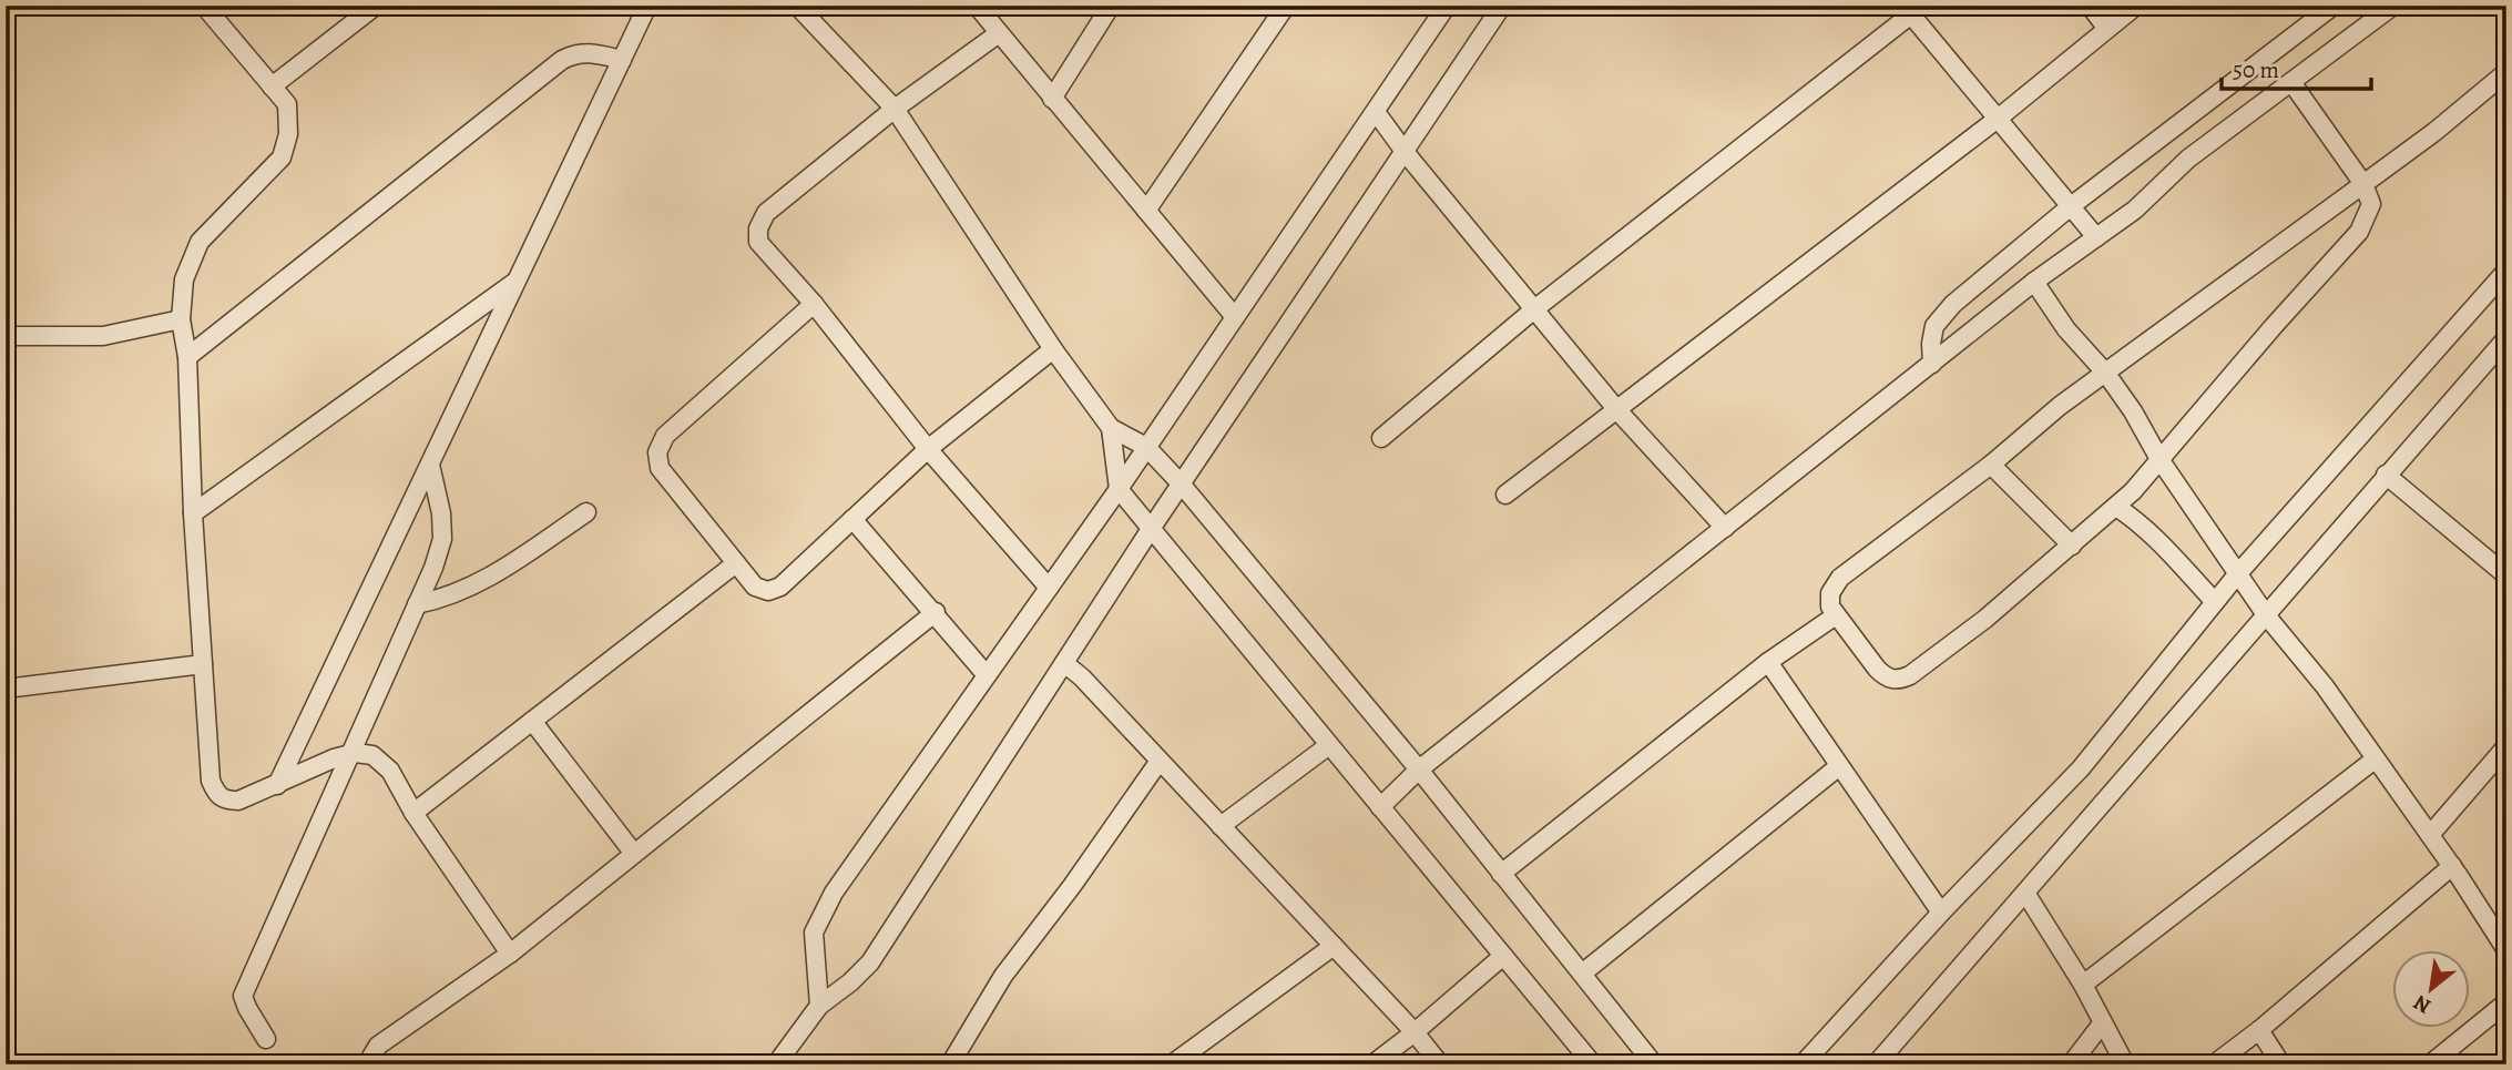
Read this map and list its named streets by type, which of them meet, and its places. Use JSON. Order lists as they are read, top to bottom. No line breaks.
{"scale_bar":"50 m","north":"bottom left"}
